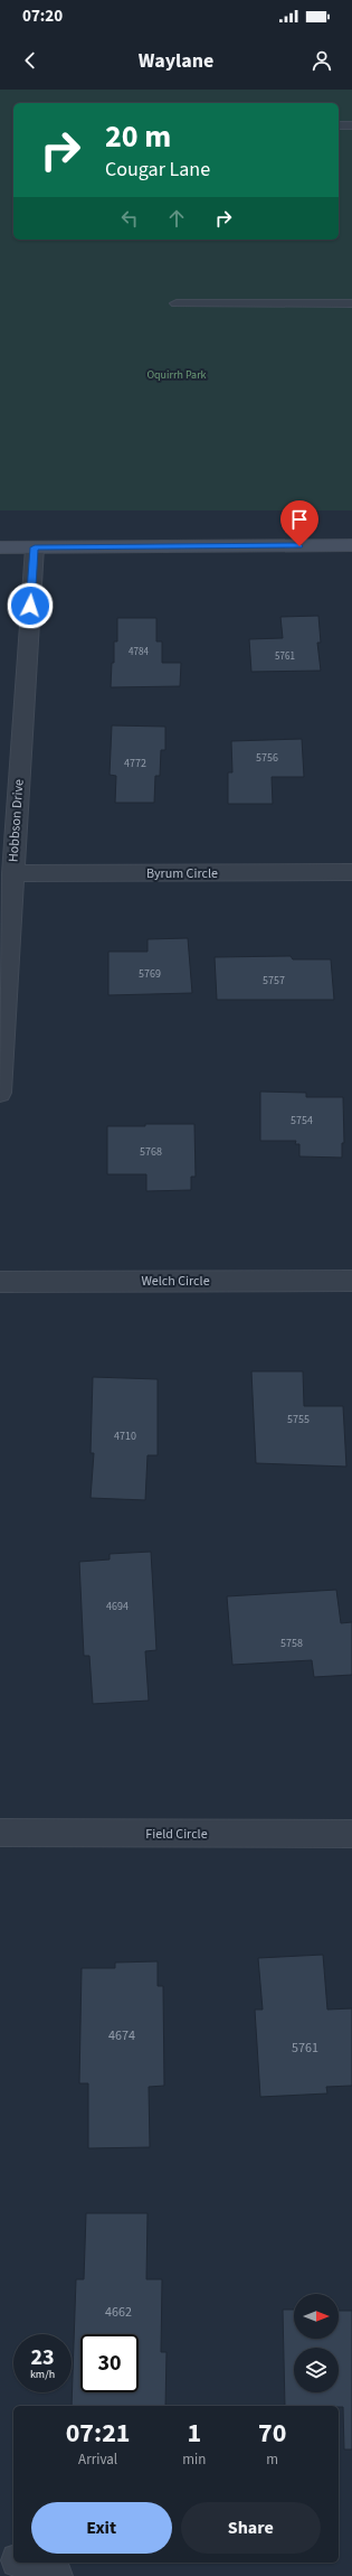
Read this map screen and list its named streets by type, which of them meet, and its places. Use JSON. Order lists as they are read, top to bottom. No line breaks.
{"streets":{"street":["Hobbson Drive","Byrum Circle","Welch Circle","Field Circle"]},"crossings":[["Hobbson Drive","Byrum Circle"]],"parks":["Oquirrh Park"],"house_numbers":["4784","5761","5756","4772","5769","5757","5754","5768","5755","4710","4694","5758","4674","5761","4662"],"north":"right","page":{"status":"07:20","header":"Waylane","turn":["20 m","Cougar Lane"],"speed":"23 km/h","limit":"30","eta":["07:21","Arrival","1","min","70","m"],"buttons":["Exit","Share"]}}
